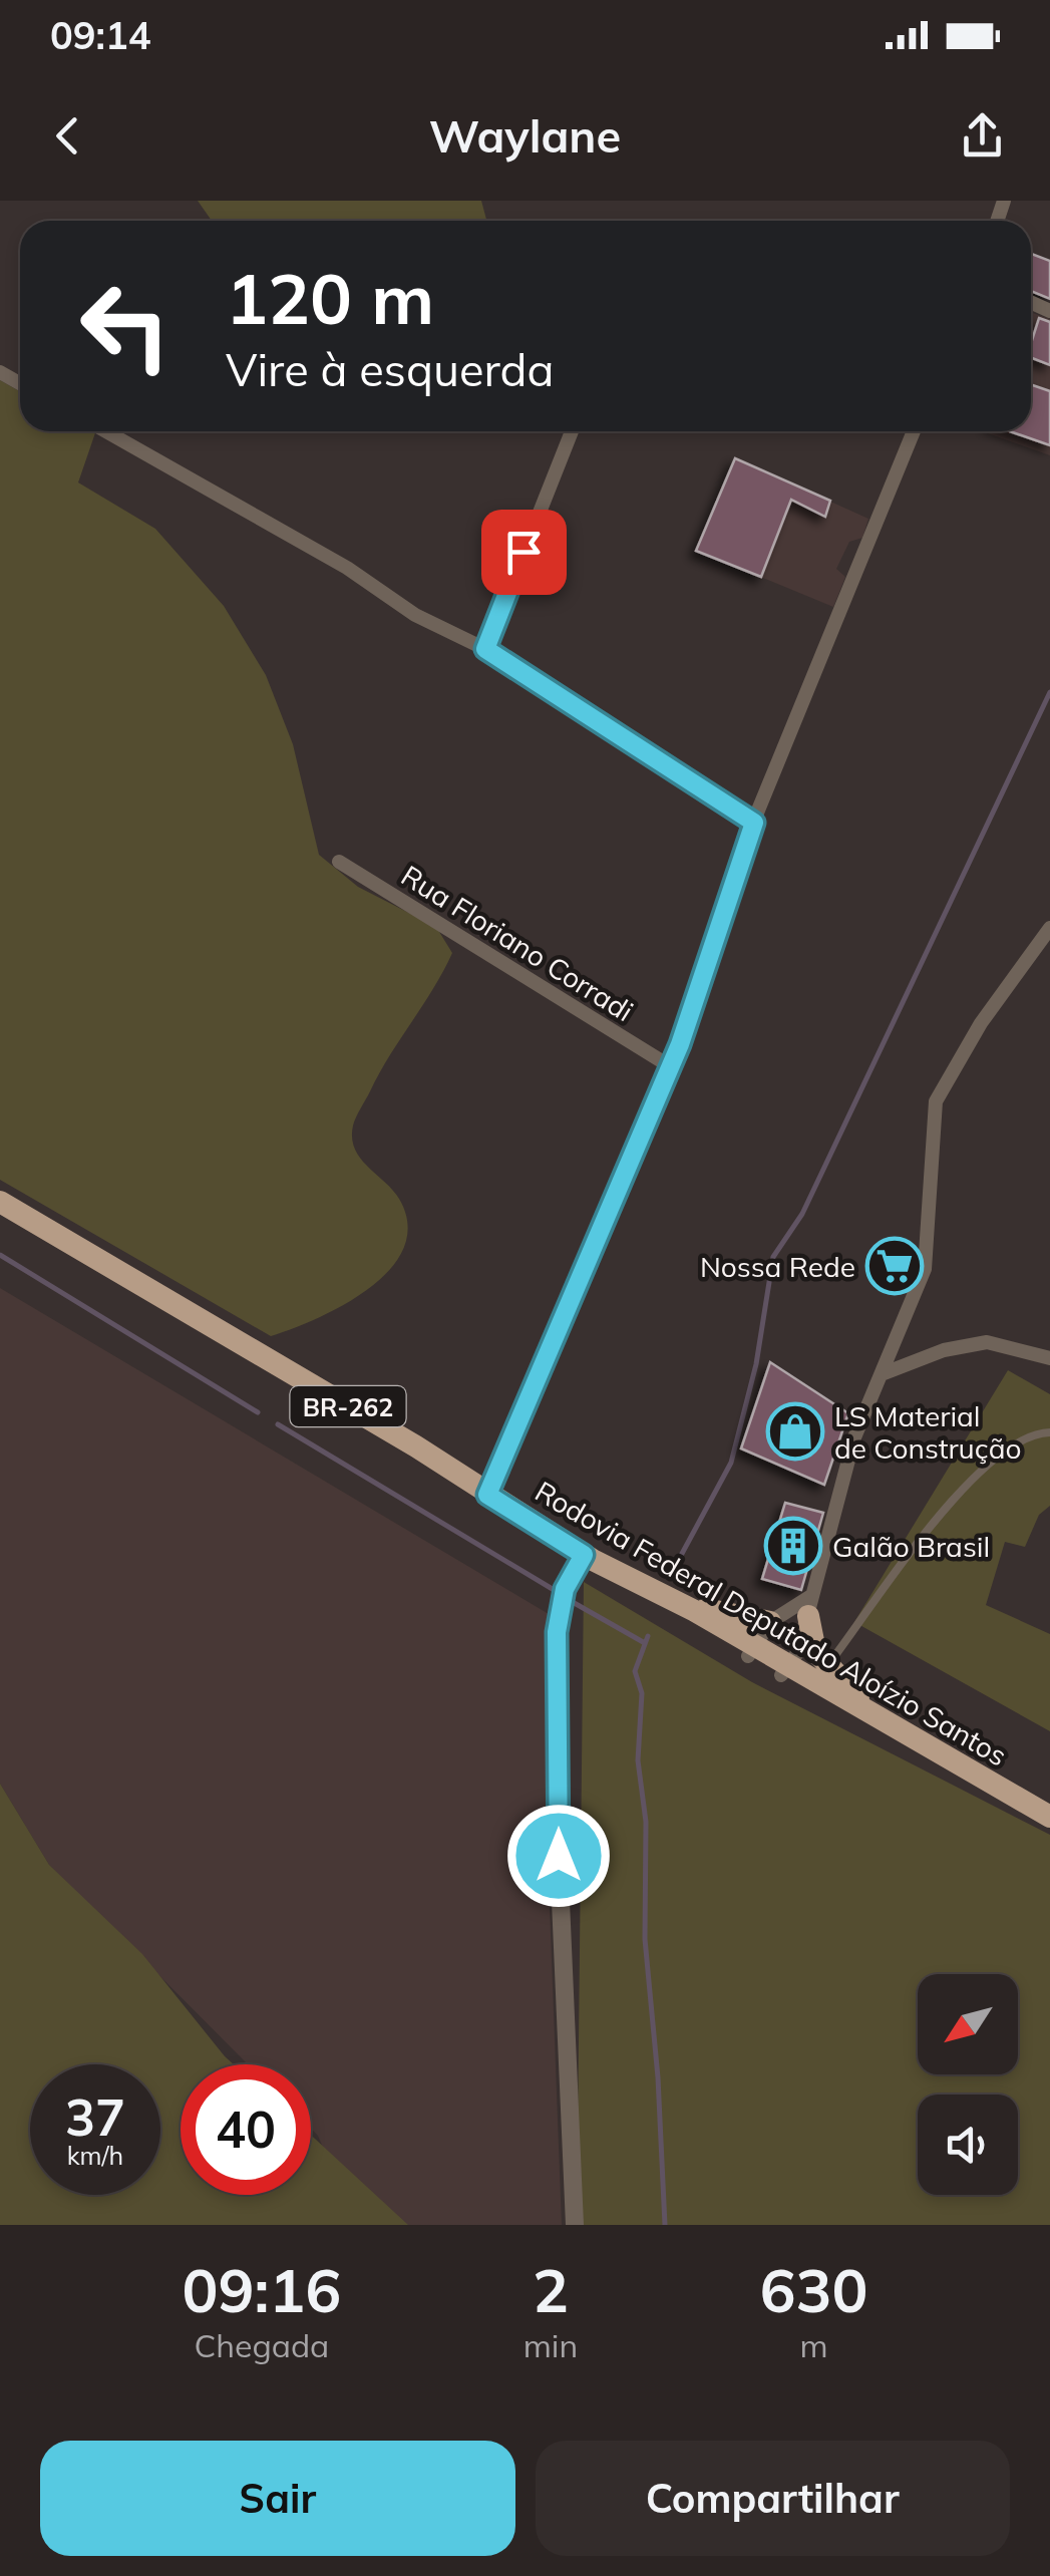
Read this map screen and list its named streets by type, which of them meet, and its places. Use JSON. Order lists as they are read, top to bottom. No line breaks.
{"streets":{"highway":["BR-262","Rodovia Federal Deputado Aloízio Santos"],"street":["Rua Floriano Corradi"]},"places":{"supermarket":["Nossa Rede"],"shop":["LS Material de Construção"],"building":["Galão Brasil"]},"north":"bottom left","page":{"status":"09:14","header":"Waylane","turn":["120 m","Vire à esquerda"],"speed":"37 km/h","limit":"40","eta":["09:16","Chegada","2","min","630","m"],"buttons":["Sair","Compartilhar"]}}
